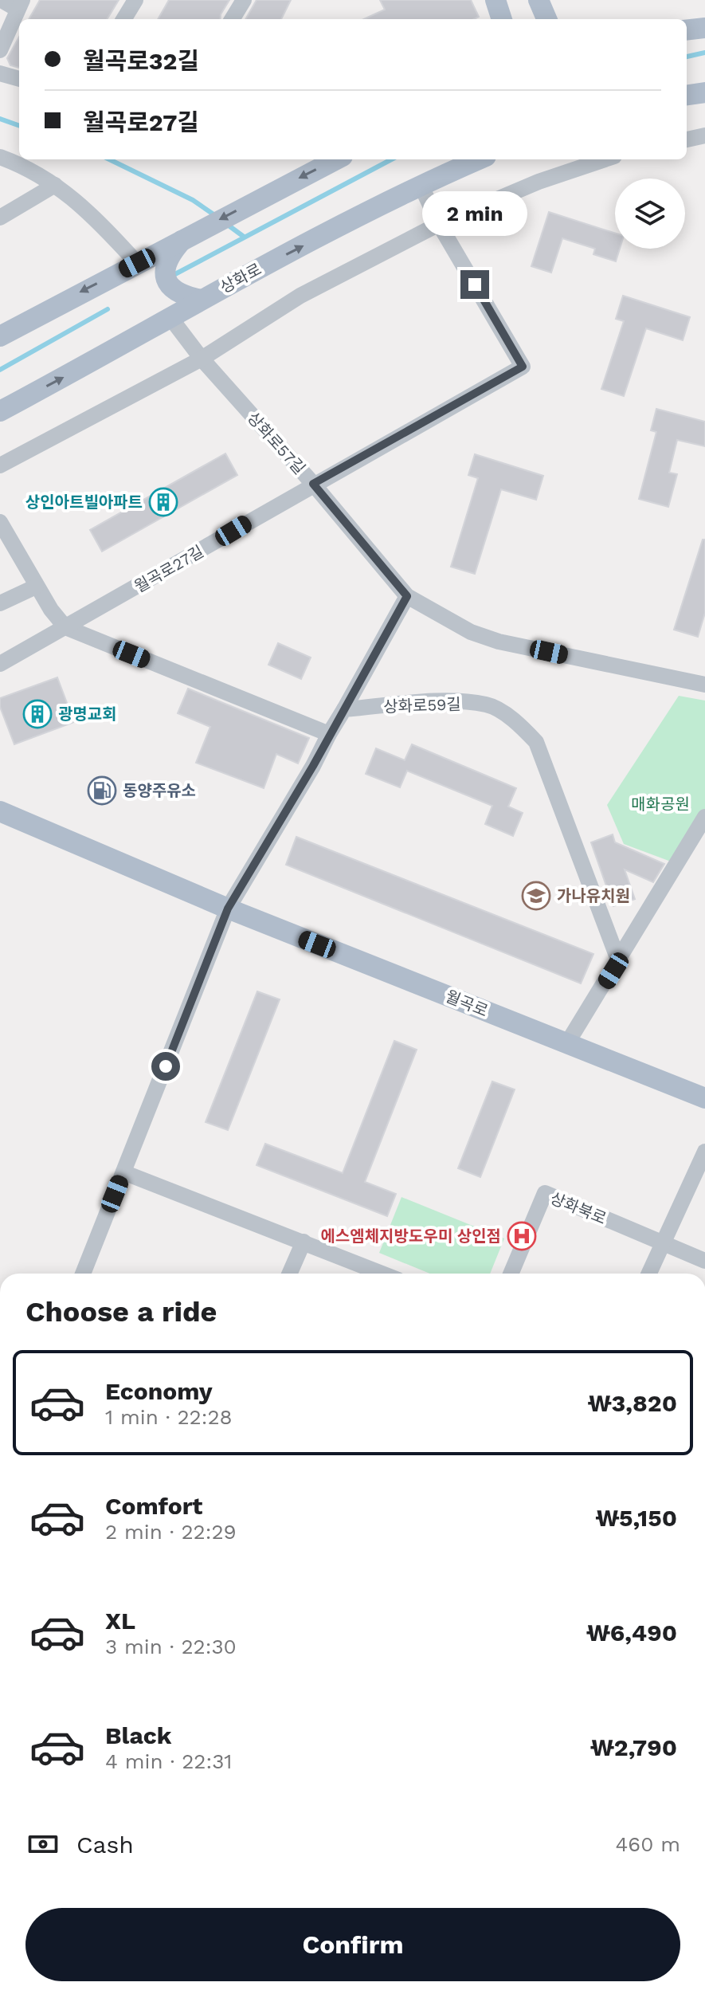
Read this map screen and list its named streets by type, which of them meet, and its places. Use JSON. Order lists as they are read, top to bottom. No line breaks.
{"streets":{"main road":["상화로","월곡로"],"street":["상화로57길","월곡로27길","상화로59길","상화북로"]},"crossings":[["상화로","상화로57길"],["상화로","월곡로27길"],["상화로57길","월곡로27길"]],"parks":["매화공원"],"places":{"building":["상인아트빌아파트","광명교회"],"fuel station":["동양주유소"],"school or university":["가나유치원"],"hospital":["에스엠체지방도우미 상인점"]},"page":{"banner":["월곡로32길","월곡로27길"],"bubble":"2 min","heading":"Choose a ride","list":[{"name":"Economy","note":"1 min · 22:28","value":"₩3,820"},{"name":"Comfort","note":"2 min · 22:29","value":"₩5,150"},{"name":"XL","note":"3 min · 22:30","value":"₩6,490"},{"name":"Black","note":"4 min · 22:31","value":"₩2,790"}],"pay":["Cash","460 m"],"buttons":"Confirm"}}
